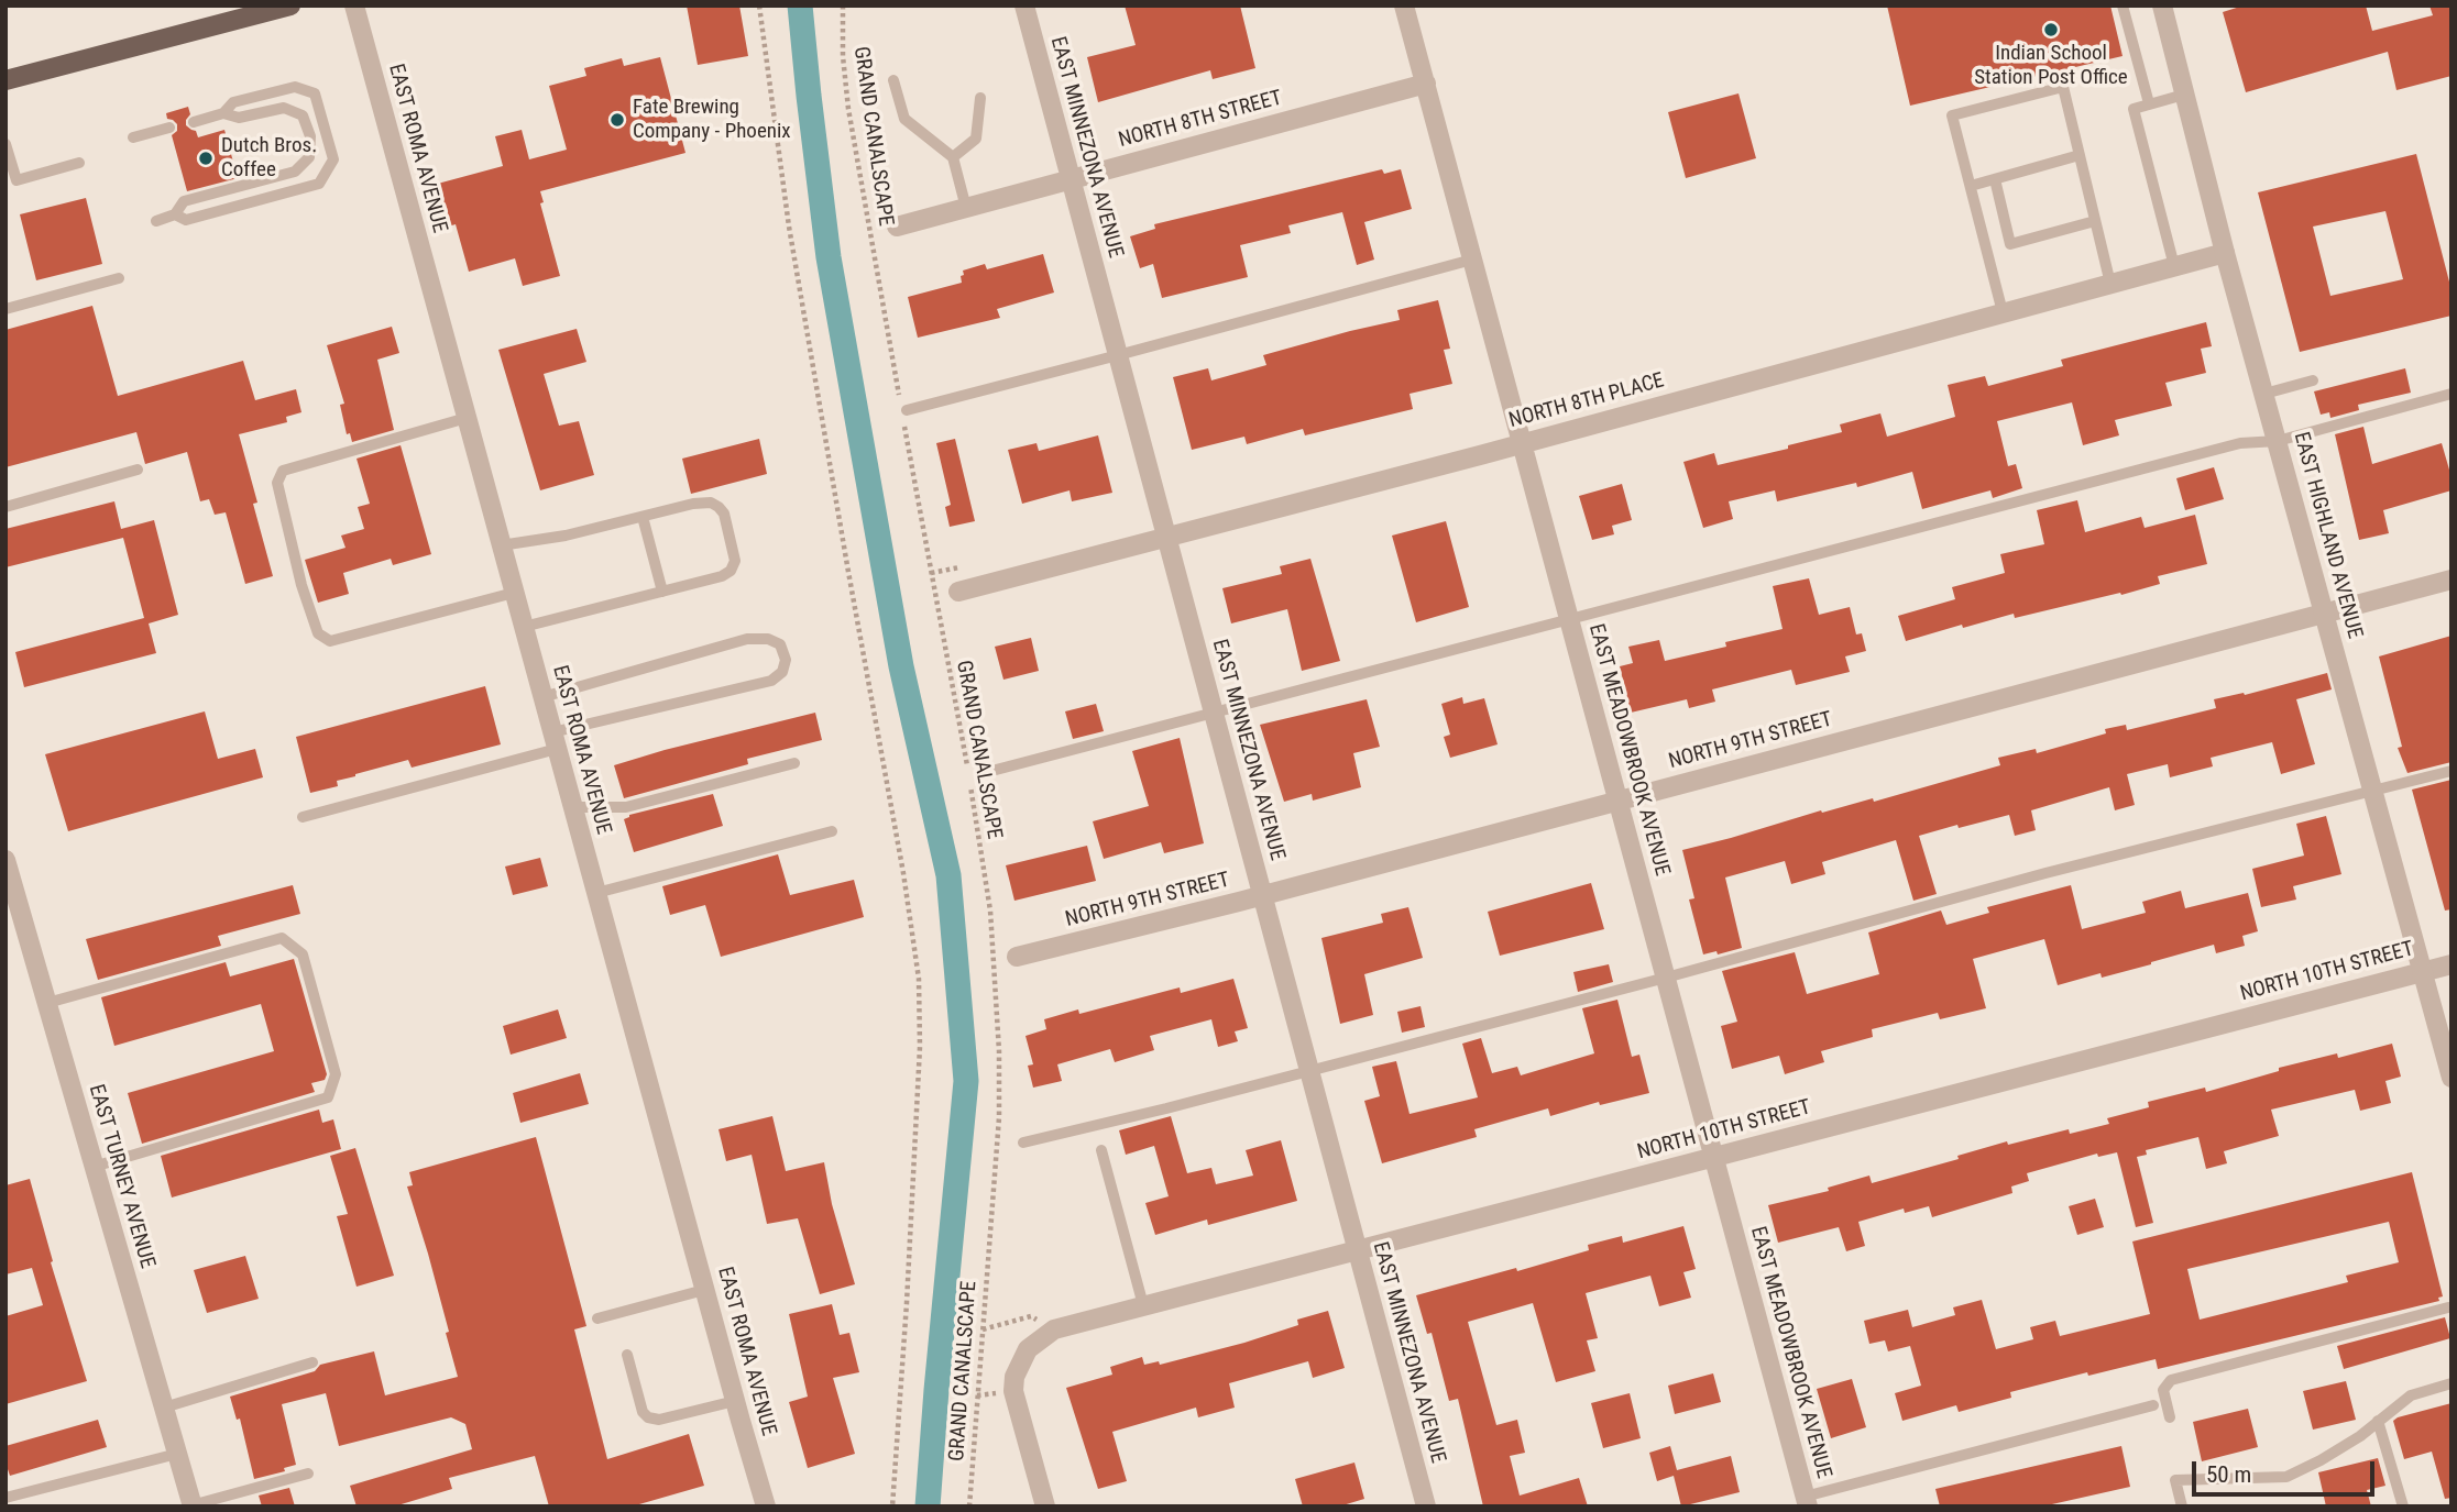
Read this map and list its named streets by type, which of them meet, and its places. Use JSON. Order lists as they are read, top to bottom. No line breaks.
{"streets":{"street":["NORTH 8TH STREET","EAST MINNEZONA AVENUE","EAST ROMA AVENUE","NORTH 8TH PLACE","EAST HIGHLAND AVENUE","NORTH 9TH STREET","EAST MEADOWBROOK AVENUE","NORTH 10TH STREET","EAST TURNEY AVENUE"],"path":["GRAND CANALSCAPE"]},"crossings":[["NORTH 8TH STREET","EAST MINNEZONA AVENUE"],["NORTH 8TH STREET","EAST MEADOWBROOK AVENUE"],["EAST MINNEZONA AVENUE","NORTH 8TH PLACE"],["EAST MINNEZONA AVENUE","NORTH 9TH STREET"],["EAST MINNEZONA AVENUE","NORTH 10TH STREET"],["NORTH 8TH PLACE","EAST HIGHLAND AVENUE"],["NORTH 8TH PLACE","EAST MEADOWBROOK AVENUE"],["EAST HIGHLAND AVENUE","NORTH 9TH STREET"],["EAST HIGHLAND AVENUE","NORTH 10TH STREET"],["NORTH 9TH STREET","EAST MEADOWBROOK AVENUE"],["EAST MEADOWBROOK AVENUE","NORTH 10TH STREET"]],"places":["Indian School Station Post Office","Fate Brewing Company - Phoenix","Dutch Bros. Coffee"],"scale_bar":"50 m"}
